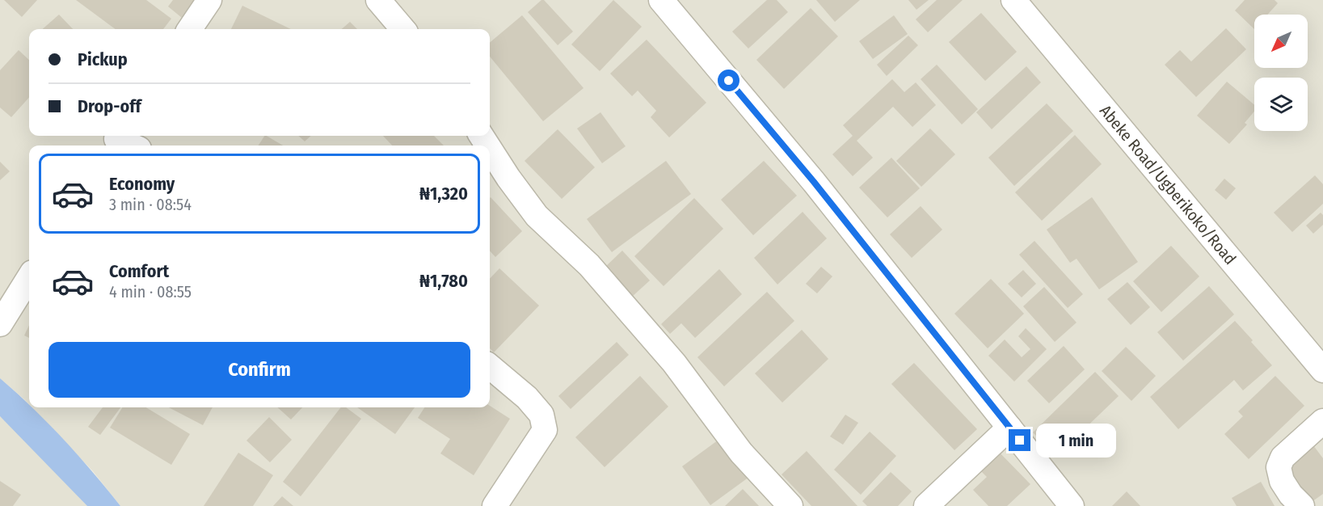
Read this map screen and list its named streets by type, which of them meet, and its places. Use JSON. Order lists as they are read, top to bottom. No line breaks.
{"streets":{"street":["Abeke Road/Ugberikoko/Road"]},"north":"bottom left","page":{"banner":["Pickup","Drop-off"],"list":[{"name":"Economy","note":"3 min · 08:54","value":"₦1,320"},{"name":"Comfort","note":"4 min · 08:55","value":"₦1,780"}],"buttons":"Confirm","bubble":"1 min"}}
